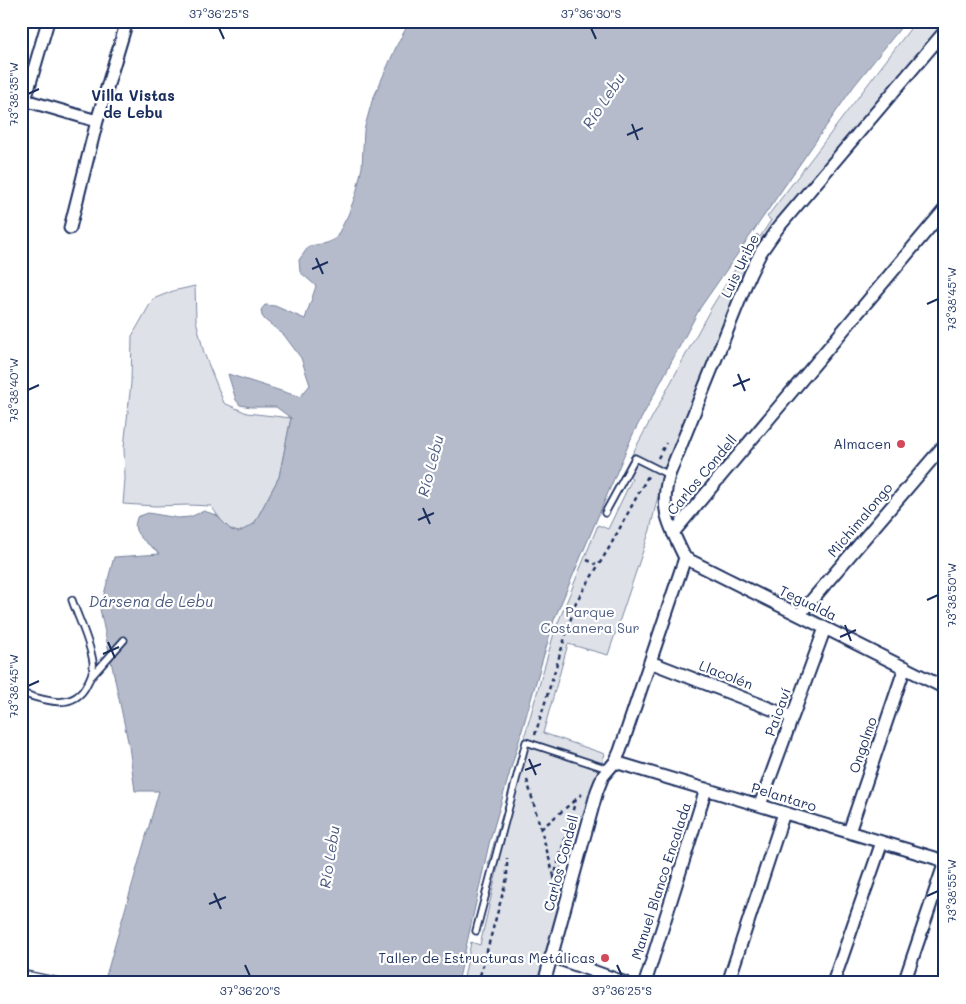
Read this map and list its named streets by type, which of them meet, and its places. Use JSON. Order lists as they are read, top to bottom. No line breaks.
{"streets":{"street":["Luis Uribe","Carlos Condell","Michimalongo","Tegualda","Llacolén","Paicaví","Ongolmo","Pelantaro","Manuel Blanco Encalada"]},"crossings":[["Luis Uribe","Carlos Condell"],["Carlos Condell","Tegualda"],["Carlos Condell","Llacolén"],["Carlos Condell","Pelantaro"],["Michimalongo","Tegualda"],["Tegualda","Paicaví"],["Tegualda","Ongolmo"],["Llacolén","Paicaví"],["Paicaví","Pelantaro"],["Ongolmo","Pelantaro"],["Pelantaro","Manuel Blanco Encalada"]],"districts":["Villa Vistas de Lebu"],"water":["Río Lebu","Dársena de Lebu"],"parks":["Parque Costanera Sur"],"places":["Almacen","Taller de Estructuras Metálicas"],"coordinates":["37°36'25\"S","37°36'30\"S","73°38'35\"W","73°38'45\"W","73°38'40\"W","73°38'50\"W","73°38'55\"W","37°36'20\"S"]}
